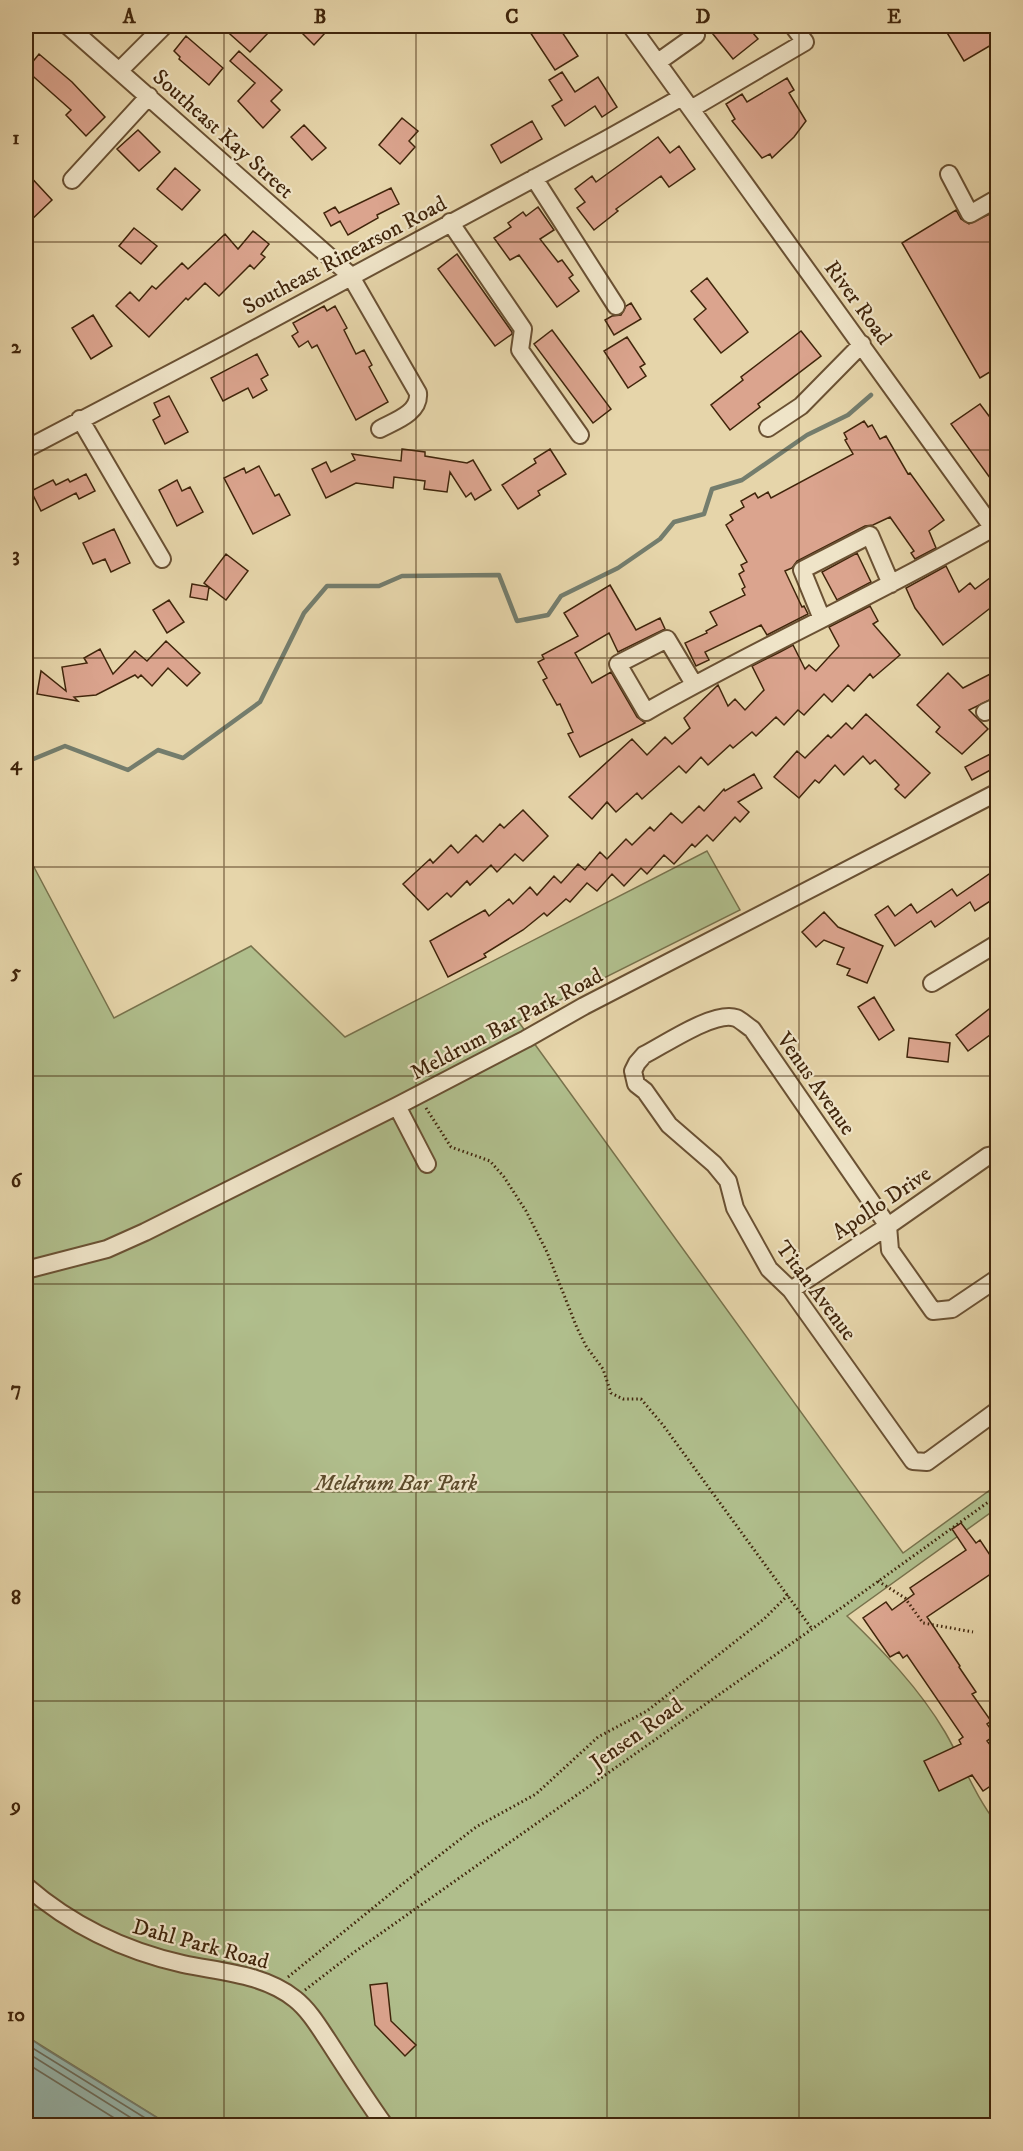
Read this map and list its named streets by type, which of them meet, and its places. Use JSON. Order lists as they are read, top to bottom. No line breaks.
{"streets":{"street":["Southeast Kay Street","Southeast Rinearson Road","River Road","Meldrum Bar Park Road","Venus Avenue","Apollo Drive","Titan Avenue","Dahl Park Road"],"path":["Jensen Road"]},"crossings":[["Southeast Kay Street","Southeast Rinearson Road"],["Southeast Rinearson Road","River Road"],["Venus Avenue","Apollo Drive"],["Venus Avenue","Titan Avenue"],["Apollo Drive","Titan Avenue"],["Jensen Road","Dahl Park Road"]],"parks":["Meldrum Bar Park"],"grid":{"columns":["A","B","C","D","E"],"rows":["1","2","3","4","5","6","7","8","9","10"]}}
